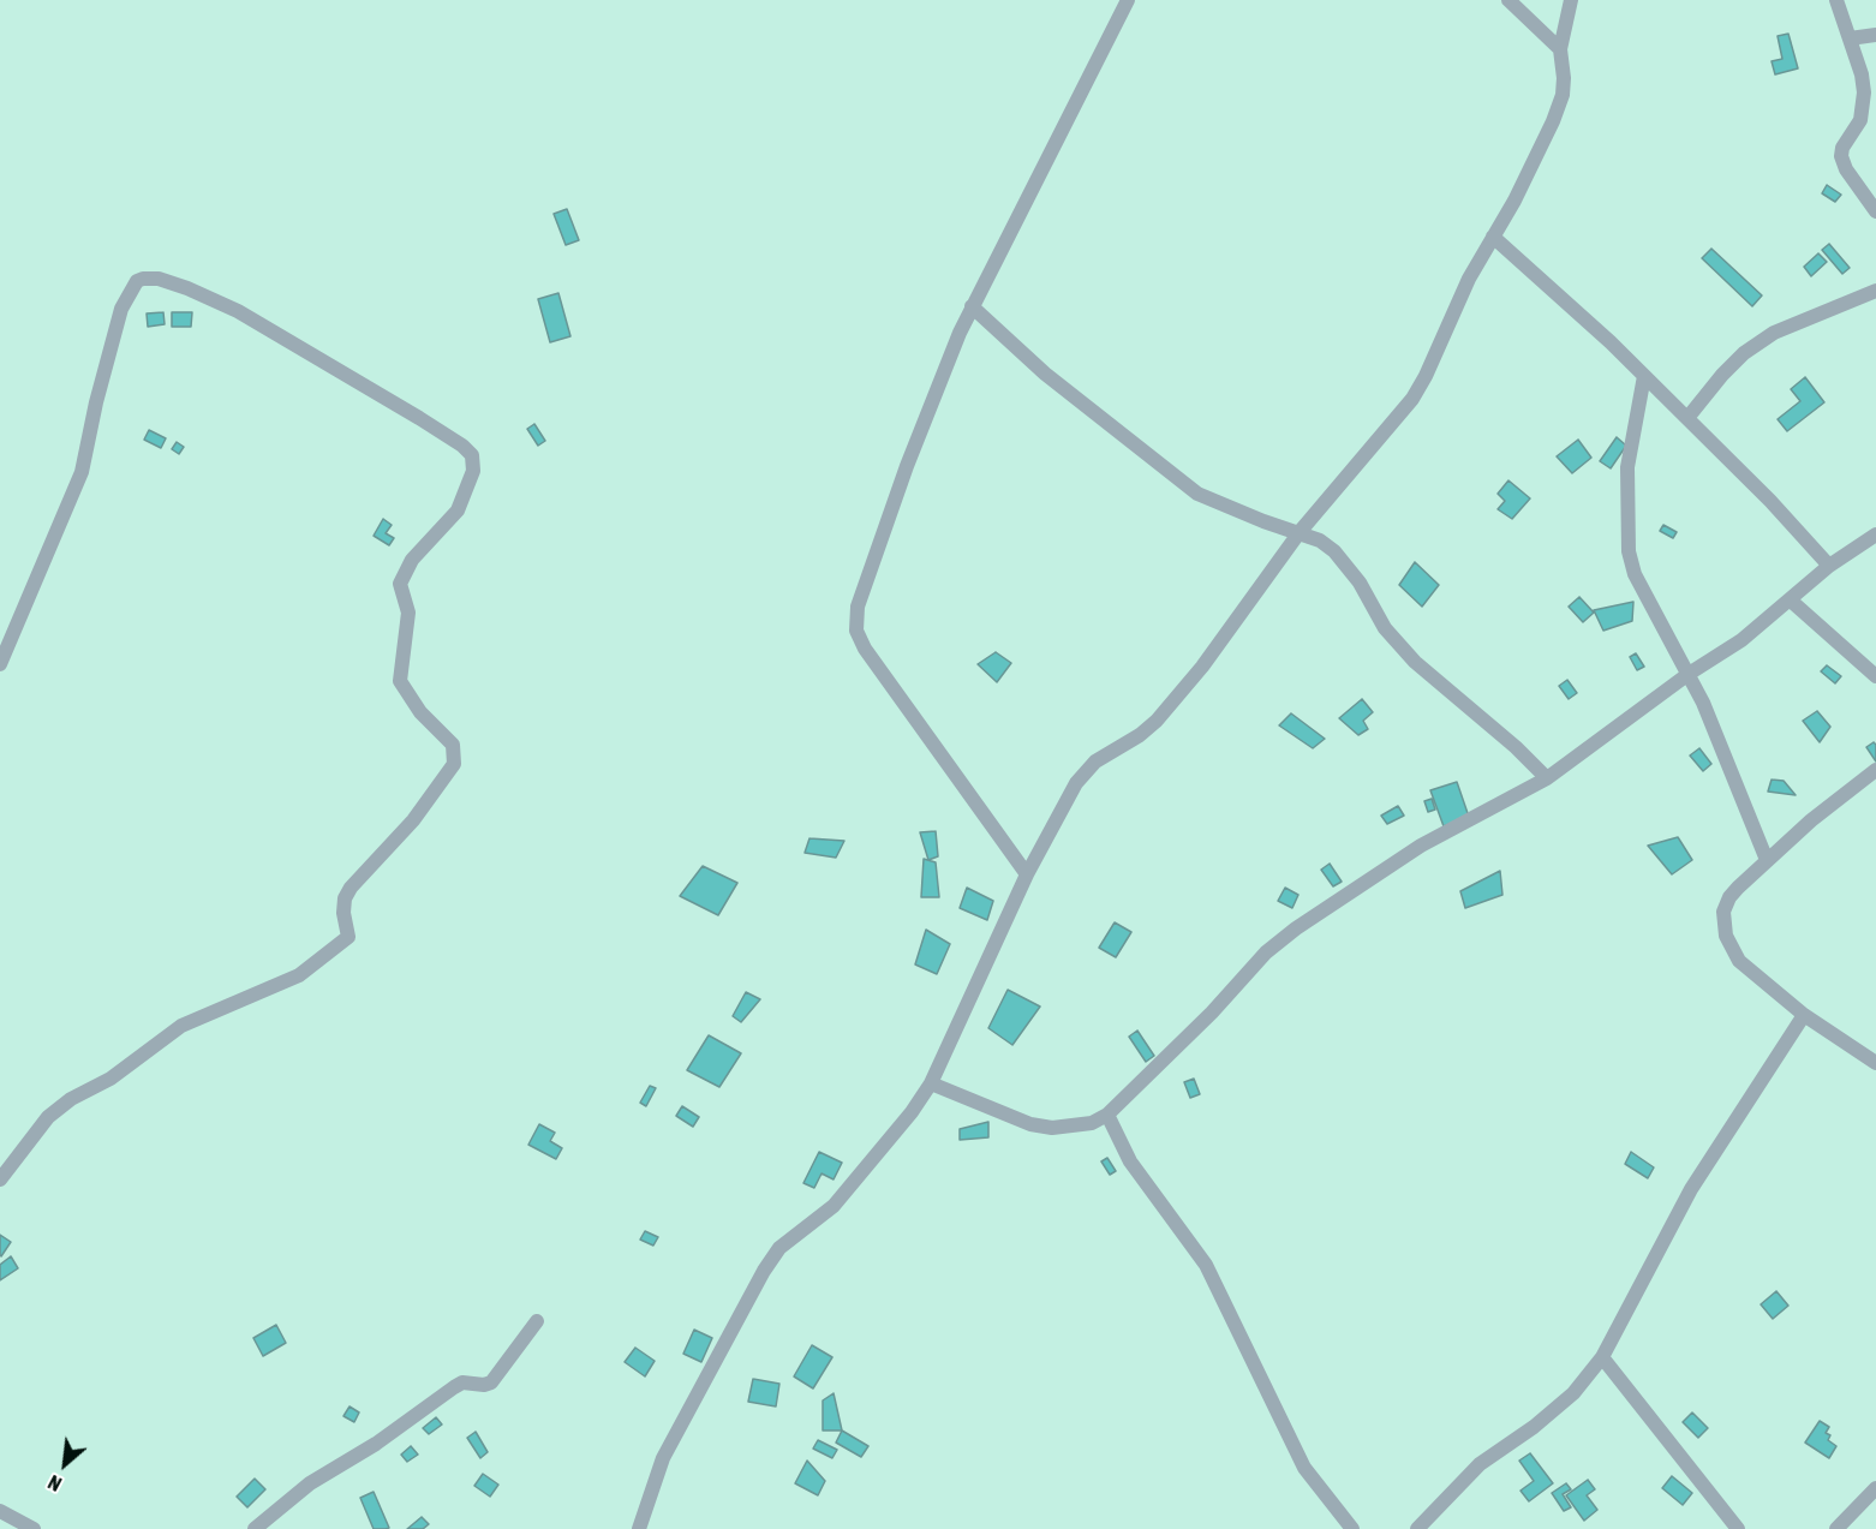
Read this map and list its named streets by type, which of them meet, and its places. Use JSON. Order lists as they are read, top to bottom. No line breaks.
{"north":"bottom left"}
